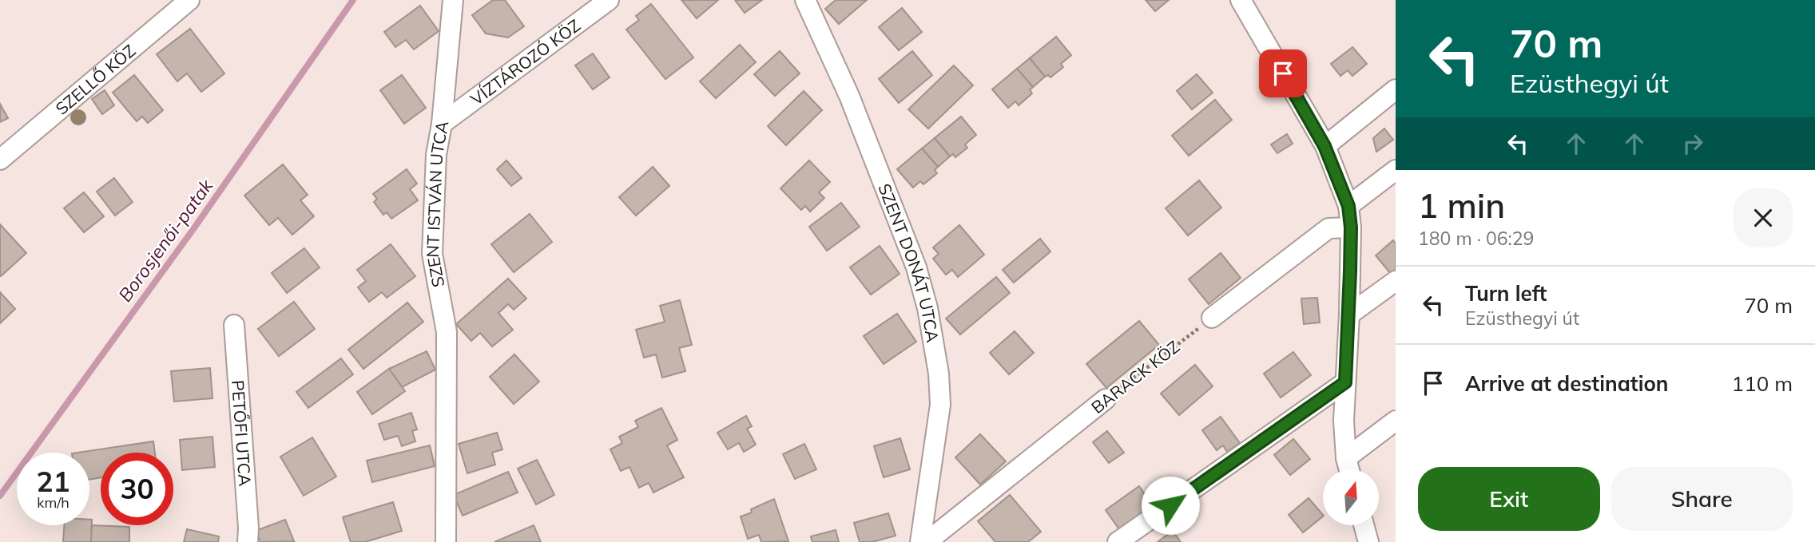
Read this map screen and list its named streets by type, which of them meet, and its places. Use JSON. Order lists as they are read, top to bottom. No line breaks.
{"streets":{"street":["VÍZTÁROZÓ KÖZ","SZELLŐ KÖZ","SZENT ISTVÁN UTCA","SZENT DONÁT UTCA","BARACK KÖZ","PETŐFI UTCA"]},"crossings":[["VÍZTÁROZÓ KÖZ","SZENT ISTVÁN UTCA"]],"water":["Borosjenői-patak"],"north":"top","page":{"turn":["70 m","Ezüsthegyi út"],"heading":["1 min","180 m · 06:29"],"list":[{"name":"Turn left","note":"Ezüsthegyi út","value":"70 m"},{"name":"Arrive at destination","value":"110 m"}],"speed":"21 km/h","limit":"30","buttons":["Exit","Share"]}}
